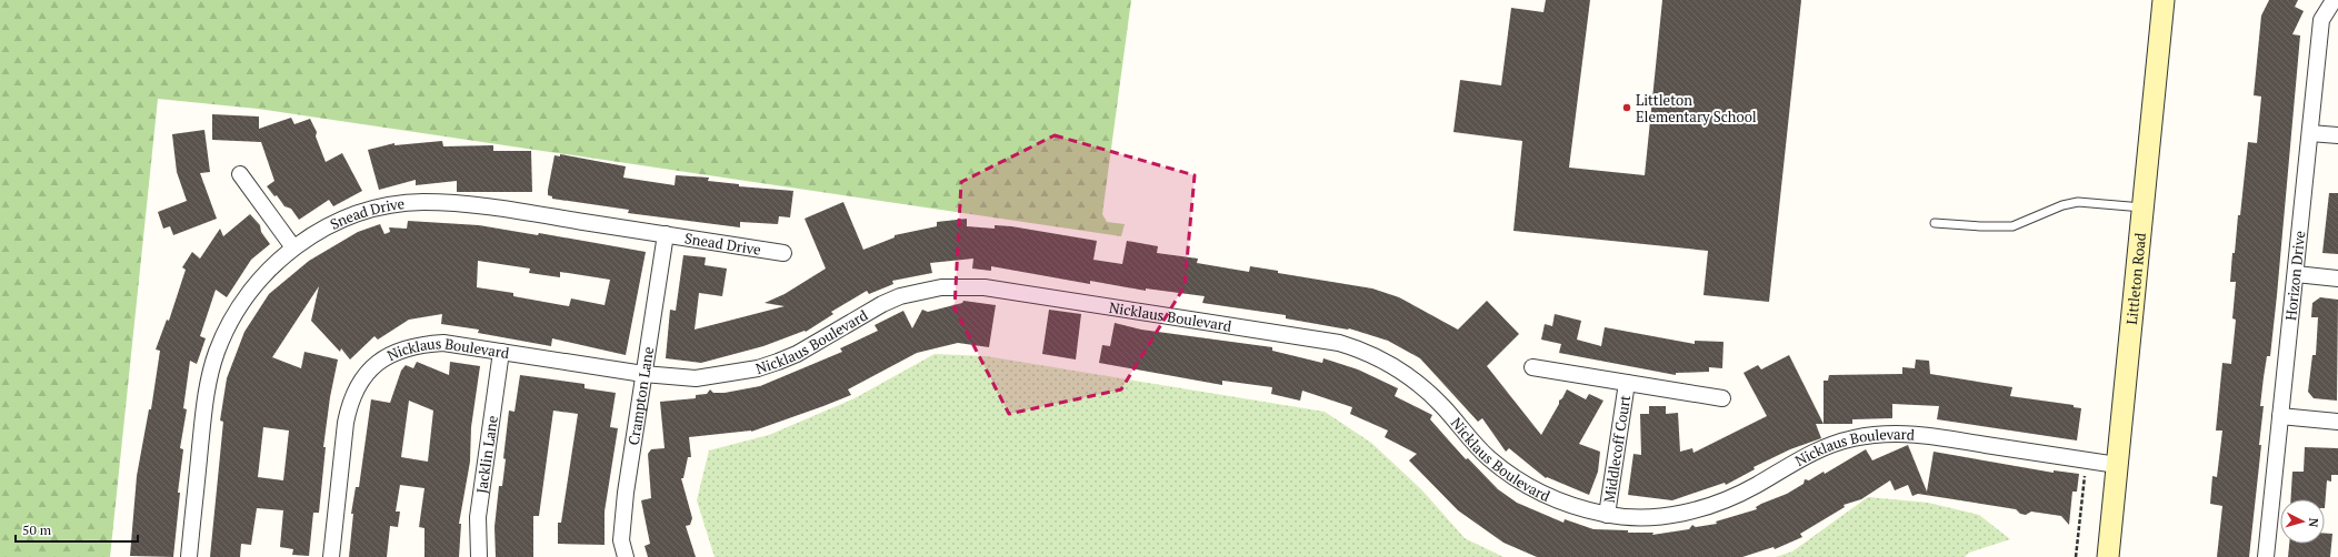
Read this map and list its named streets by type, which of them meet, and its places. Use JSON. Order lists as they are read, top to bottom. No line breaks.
{"streets":{"street":["Snead Drive","Horizon Drive","Littleton Road","Nicklaus Boulevard","Crampton Lane","Middlecoff Court","Jacklin Lane"]},"crossings":[["Snead Drive","Crampton Lane"],["Littleton Road","Nicklaus Boulevard"],["Nicklaus Boulevard","Crampton Lane"],["Nicklaus Boulevard","Middlecoff Court"],["Nicklaus Boulevard","Jacklin Lane"]],"places":["Littleton Elementary School"],"scale_bar":"50 m","north":"right"}
